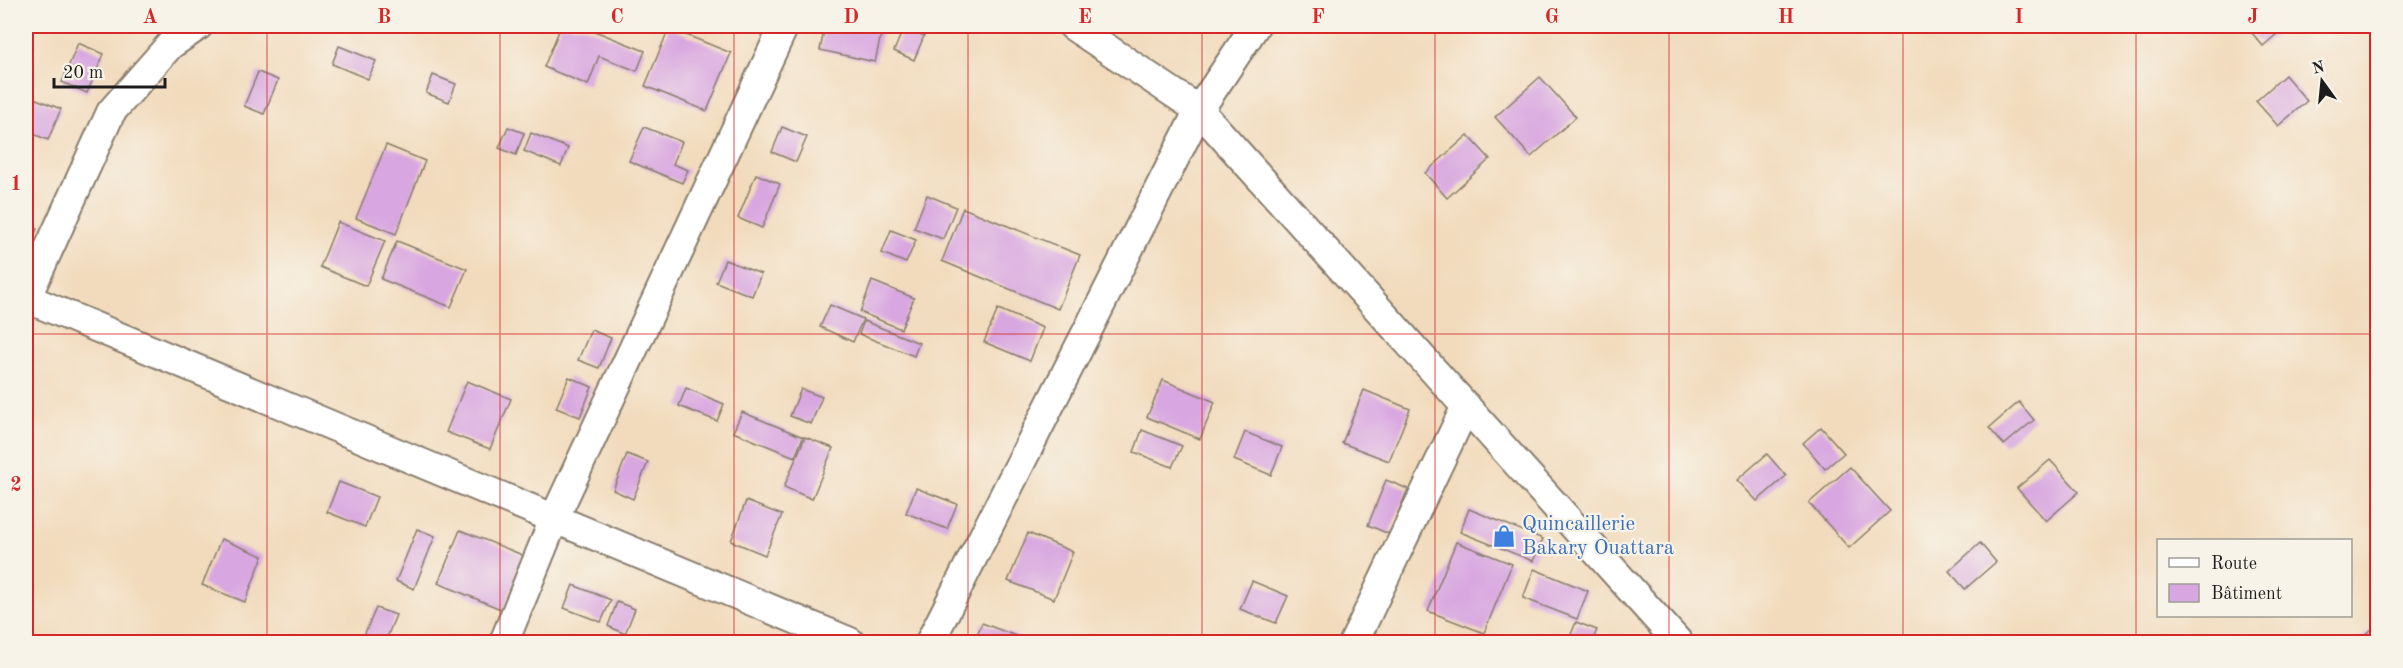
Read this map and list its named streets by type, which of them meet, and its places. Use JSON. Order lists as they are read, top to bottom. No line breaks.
{"places":{"shop":["Quincaillerie Bakary Ouattara"]},"legend":["Route","Bâtiment"],"scale_bar":"20 m","north":"top","grid":{"columns":["A","B","C","D","E","F","G","H","I","J"],"rows":["1","2"]}}
